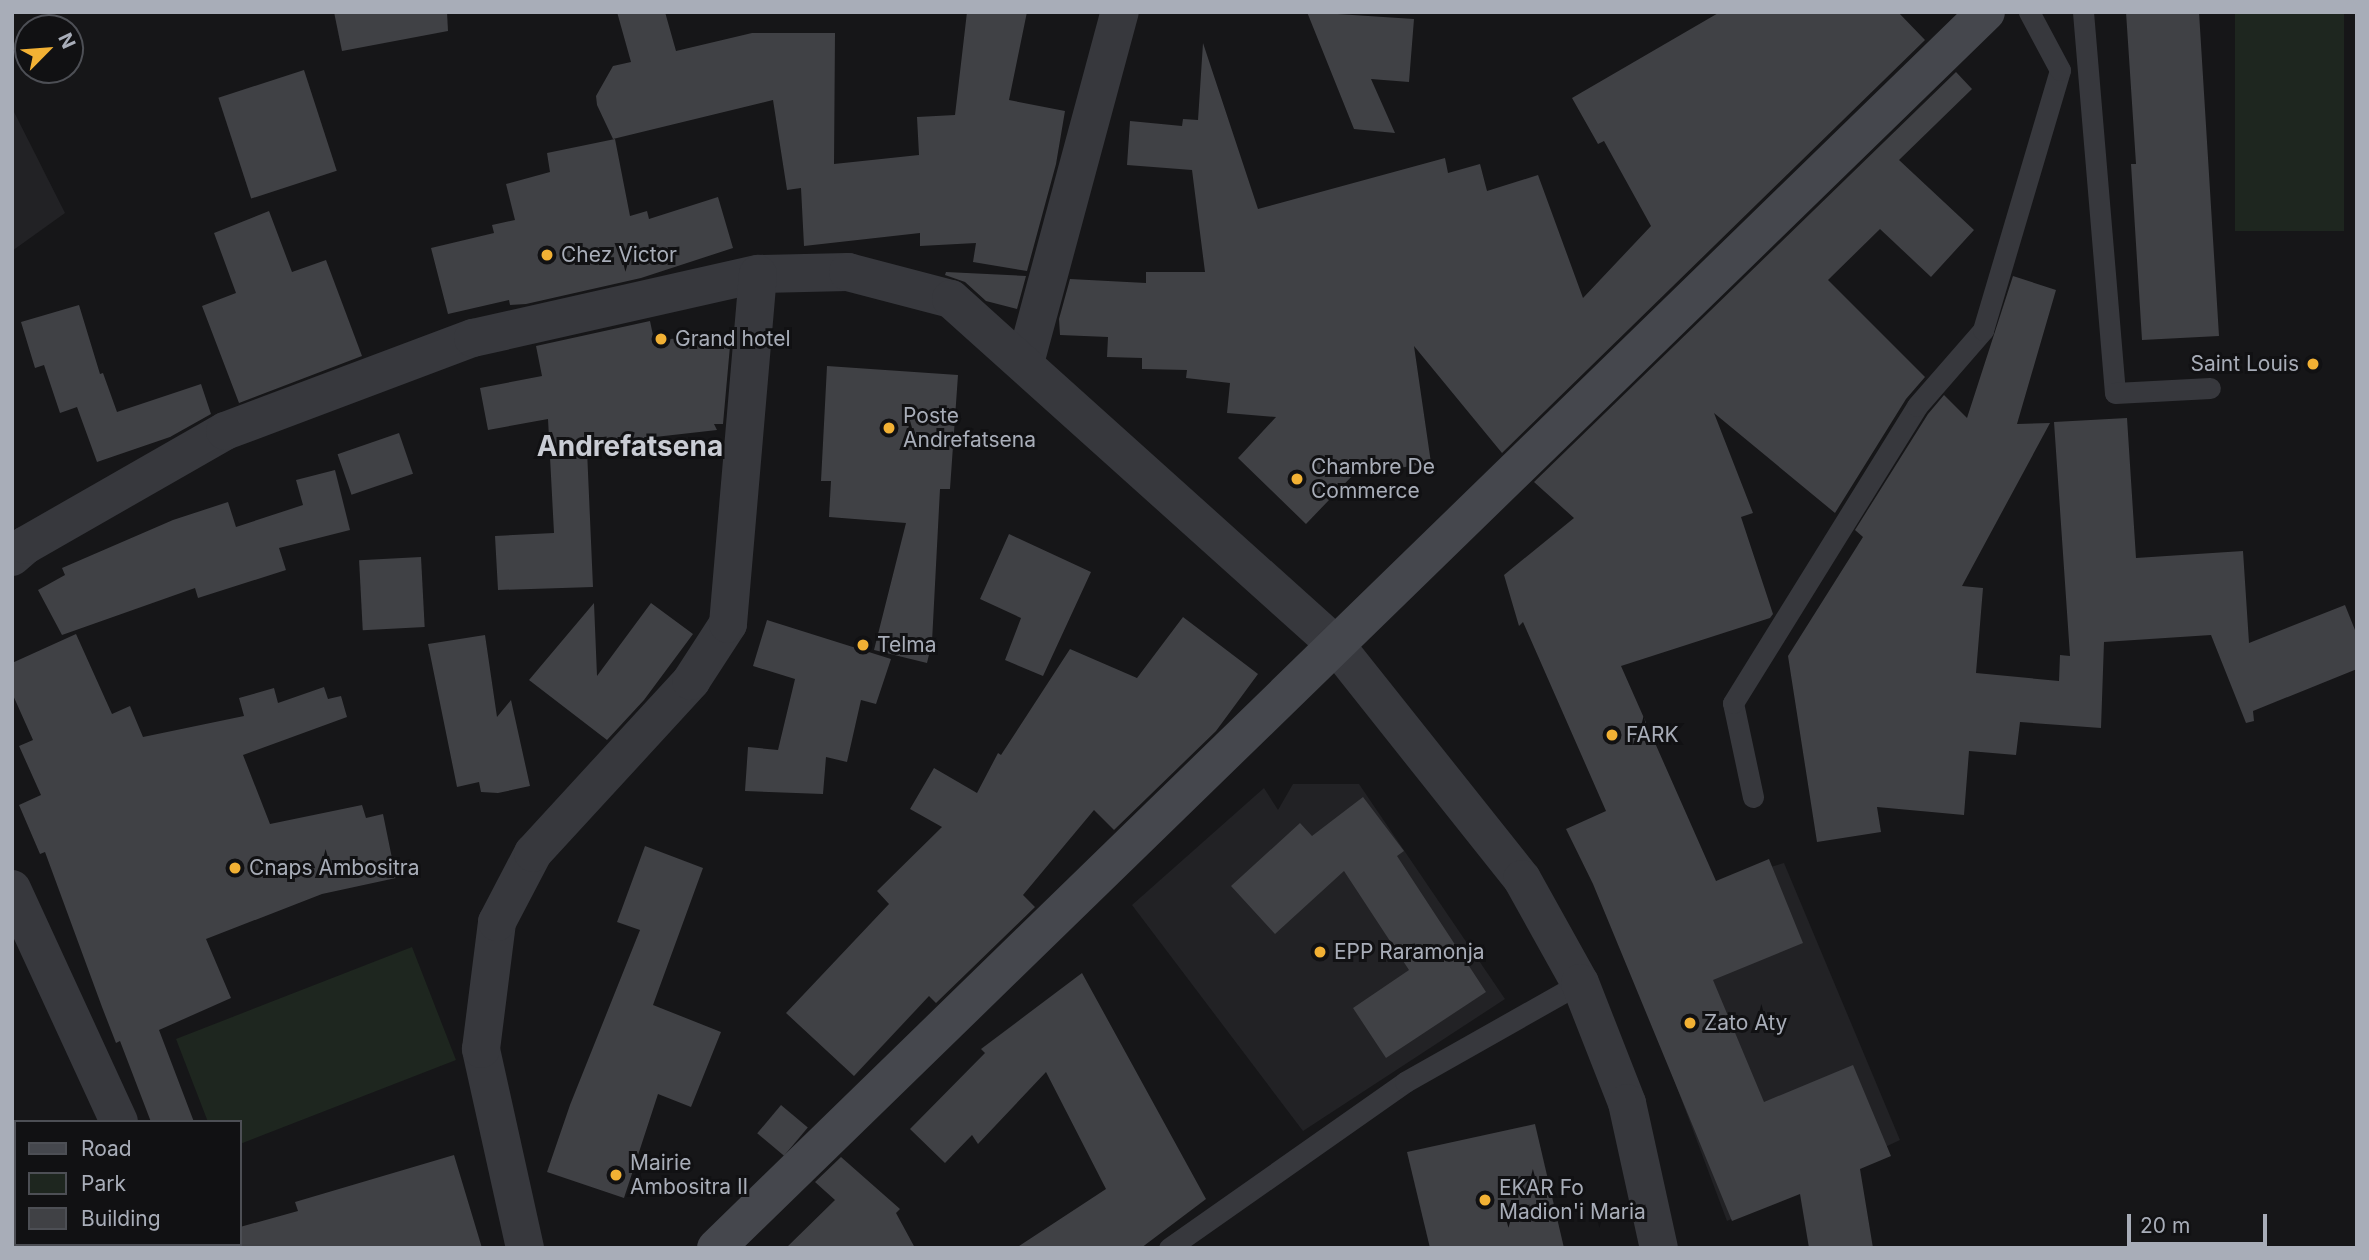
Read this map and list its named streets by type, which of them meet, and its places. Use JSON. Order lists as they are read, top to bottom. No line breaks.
{"districts":["Andrefatsena"],"places":["Chez Victor","Grand hotel","Saint Louis","Poste Andrefatsena","Chambre De Commerce","Telma","FARK","Cnaps Ambositra","EPP Raramonja","Zato Aty","Mairie Ambositra II","EKAR Fo Madion'i Maria"],"legend":["Road","Park","Building"],"scale_bar":"20 m","north":"top right"}
